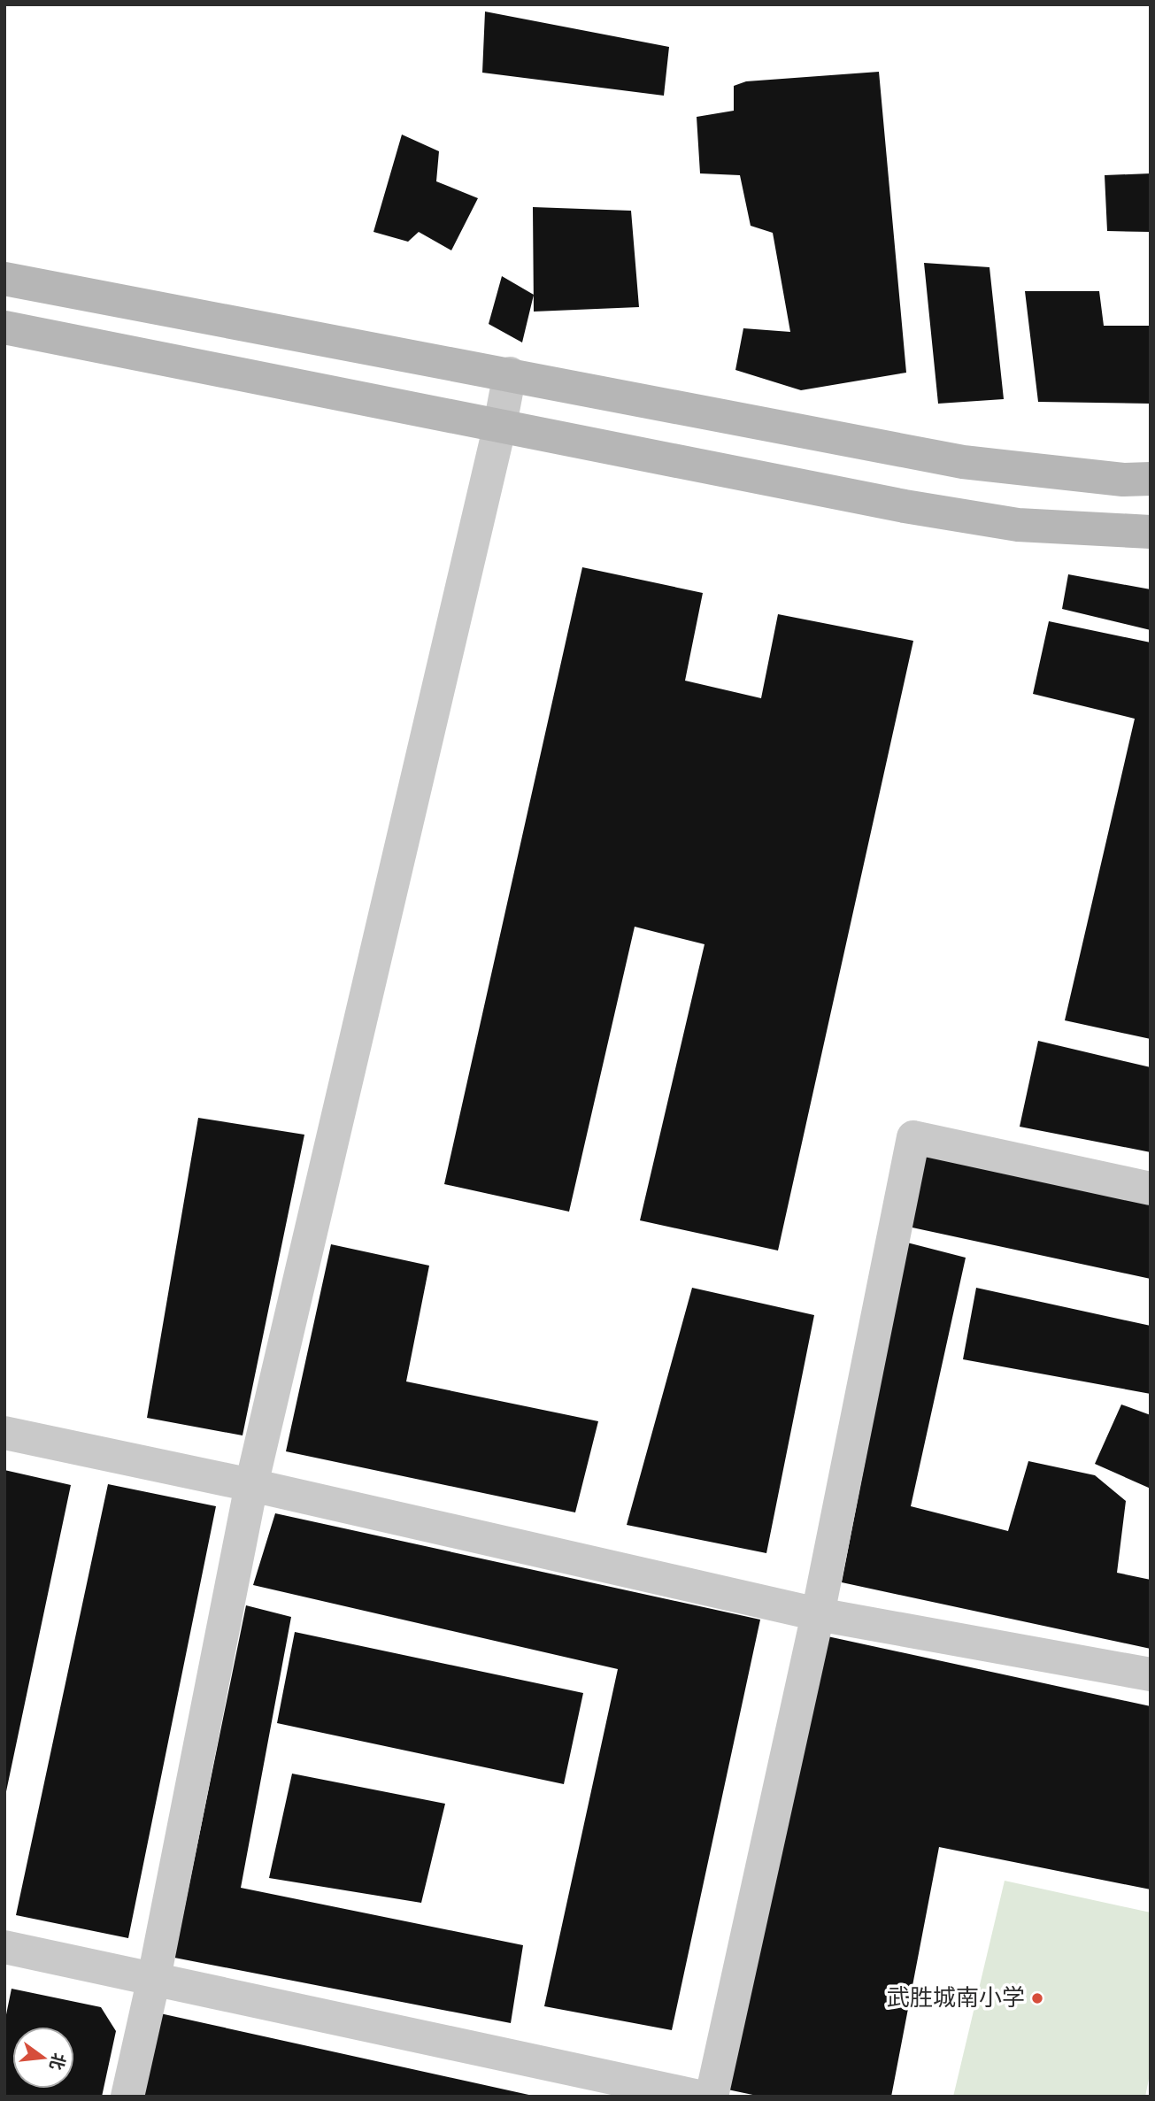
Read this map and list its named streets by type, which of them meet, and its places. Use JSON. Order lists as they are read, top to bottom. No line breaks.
{"places":["武胜城南小学"],"north":"right"}
